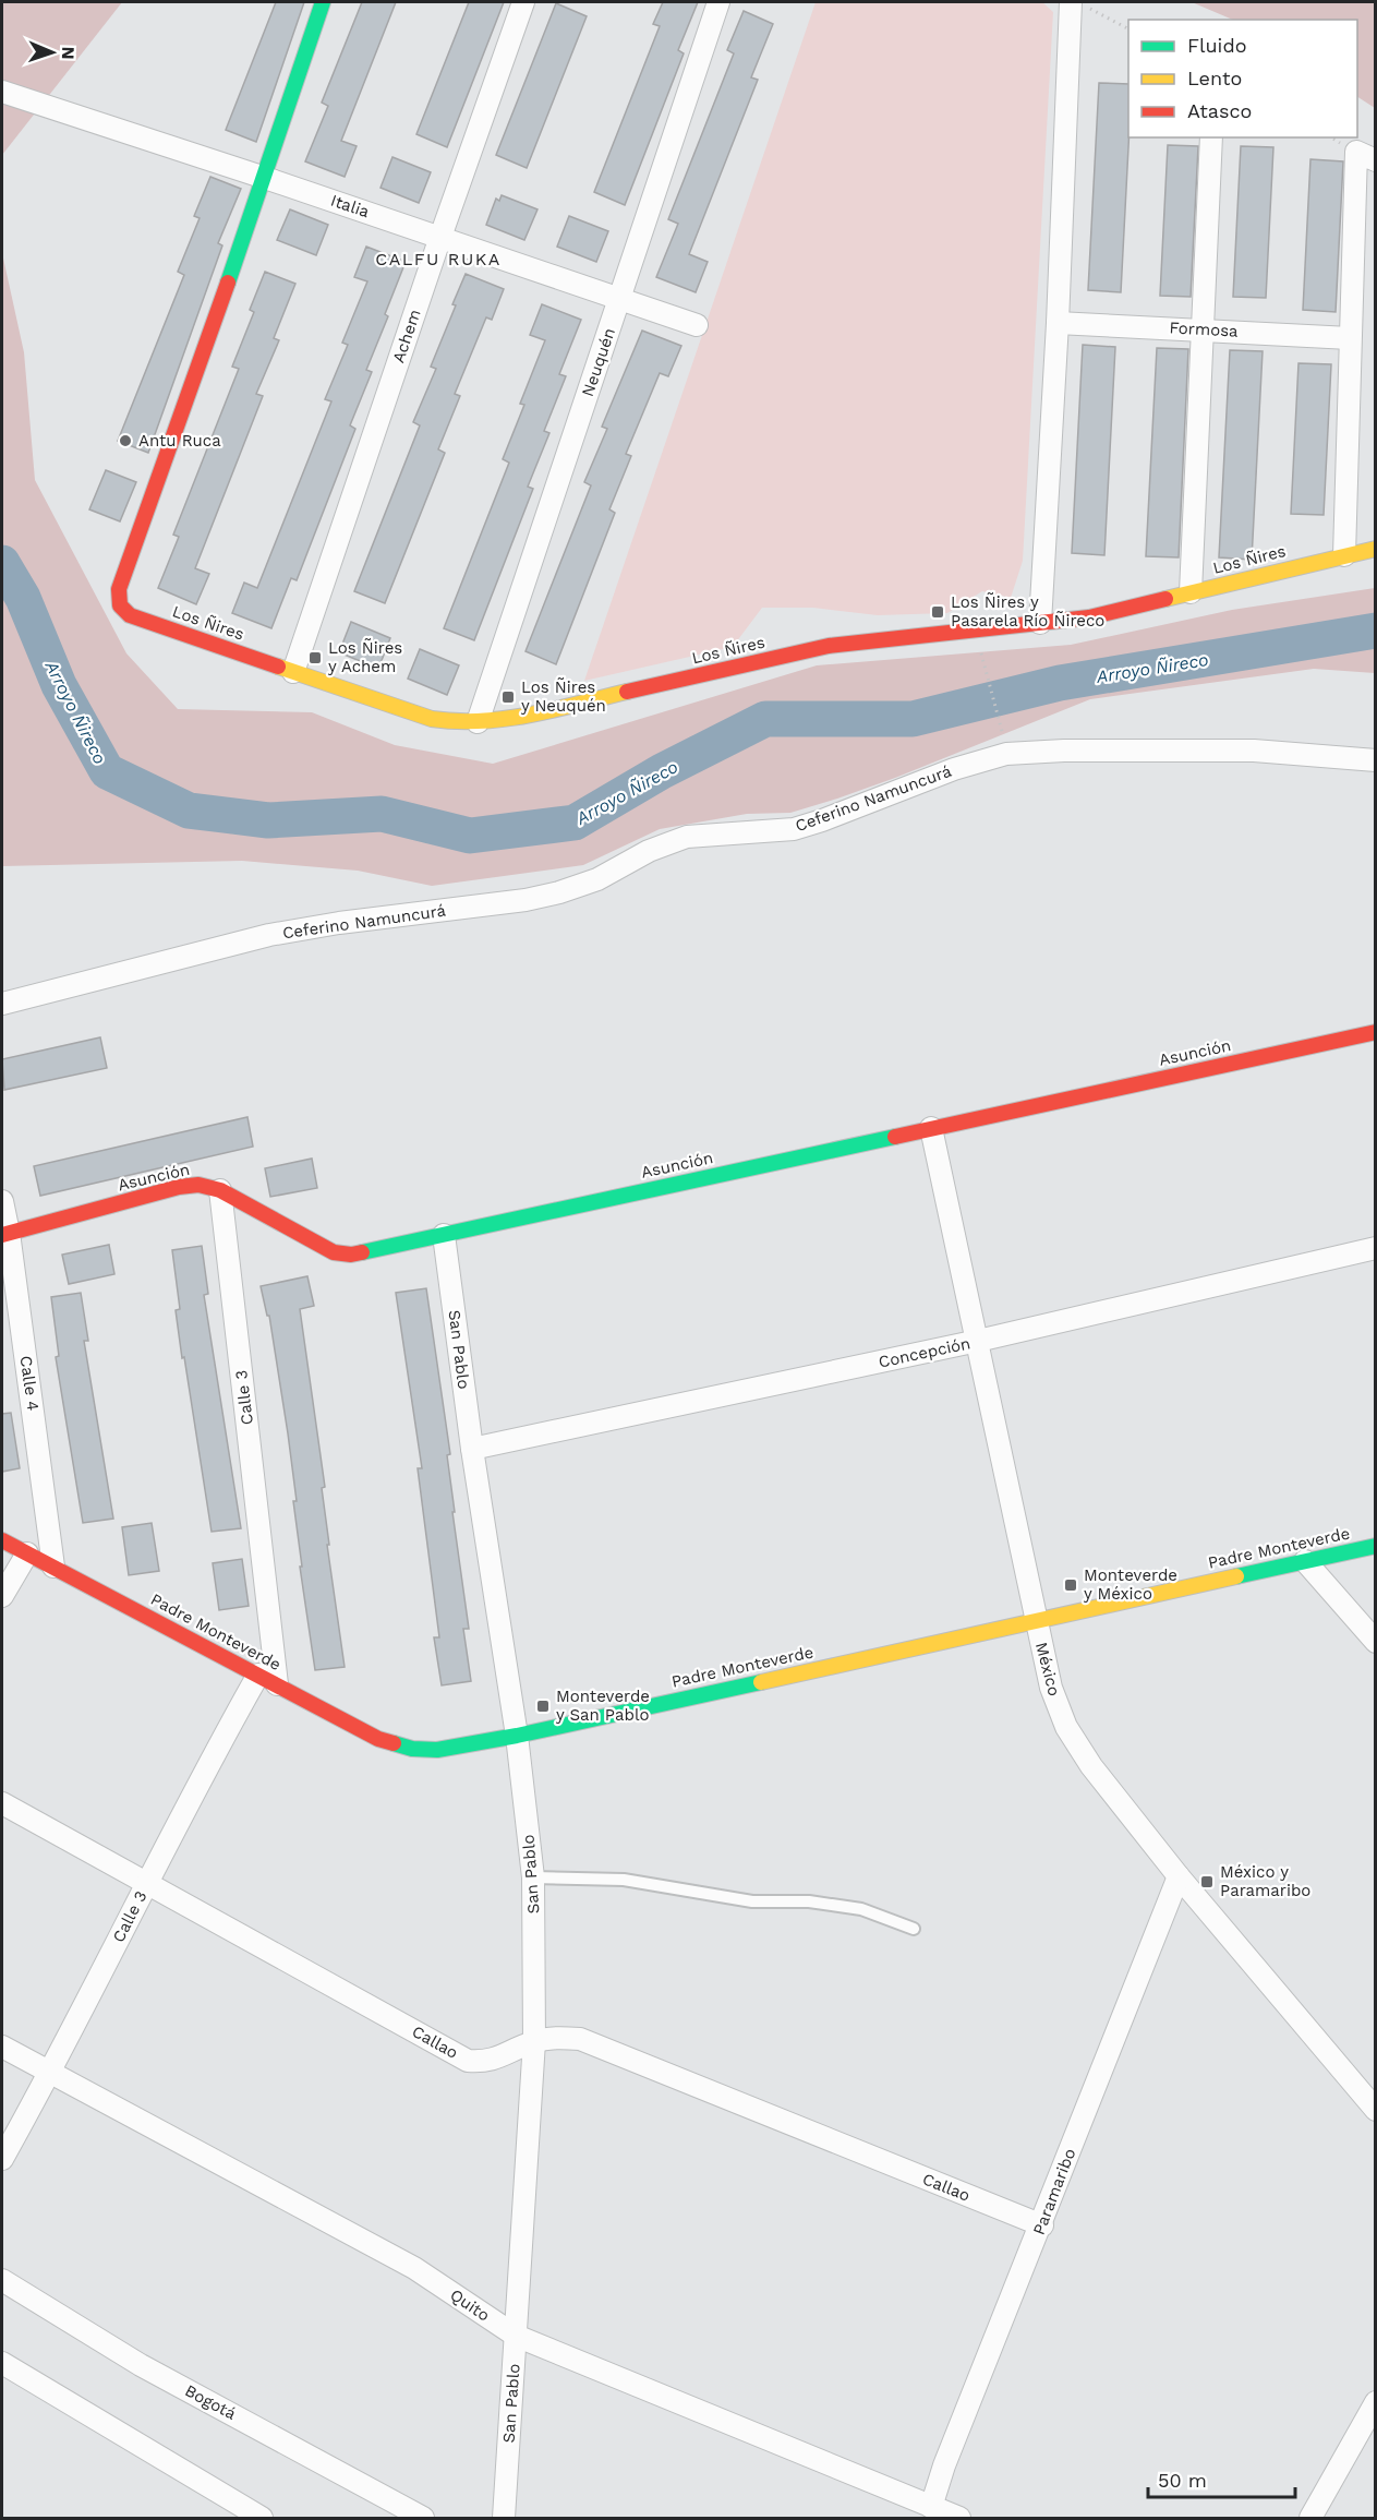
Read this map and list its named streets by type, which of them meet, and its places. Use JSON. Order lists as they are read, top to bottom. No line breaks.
{"streets":{"street":["Italia","Formosa","Achem","Neuquén","Los Ñires","Ceferino Namuncurá","Asunción","San Pablo","Concepción","Calle 4","Calle 3","Padre Monteverde","México","Callao","Paramaribo","Quito","Bogotá"]},"crossings":[["Italia","Achem"],["Italia","Neuquén"],["Italia","Los Ñires"],["Achem","Los Ñires"],["Neuquén","Los Ñires"],["Asunción","San Pablo"],["Asunción","Calle 4"],["Asunción","Calle 3"],["Asunción","México"],["San Pablo","Concepción"],["San Pablo","Padre Monteverde"],["San Pablo","Callao"],["San Pablo","Quito"],["Concepción","México"],["Calle 4","Padre Monteverde"],["Calle 3","Padre Monteverde"],["Calle 3","Callao"],["Calle 3","Quito"],["Padre Monteverde","México"],["México","Paramaribo"],["Callao","Paramaribo"],["Paramaribo","Quito"]],"districts":["CALFU RUKA"],"water":["Arroyo Ñireco"],"places":{"other":["Antu Ruca"],"transit":["Los Ñires y Pasarela Río Ñireco","Los Ñires y Achem","Los Ñires y Neuquén","Monteverde y México","Monteverde y San Pablo","México y Paramaribo"]},"legend":["Fluido","Lento","Atasco"],"scale_bar":"50 m","north":"right"}
